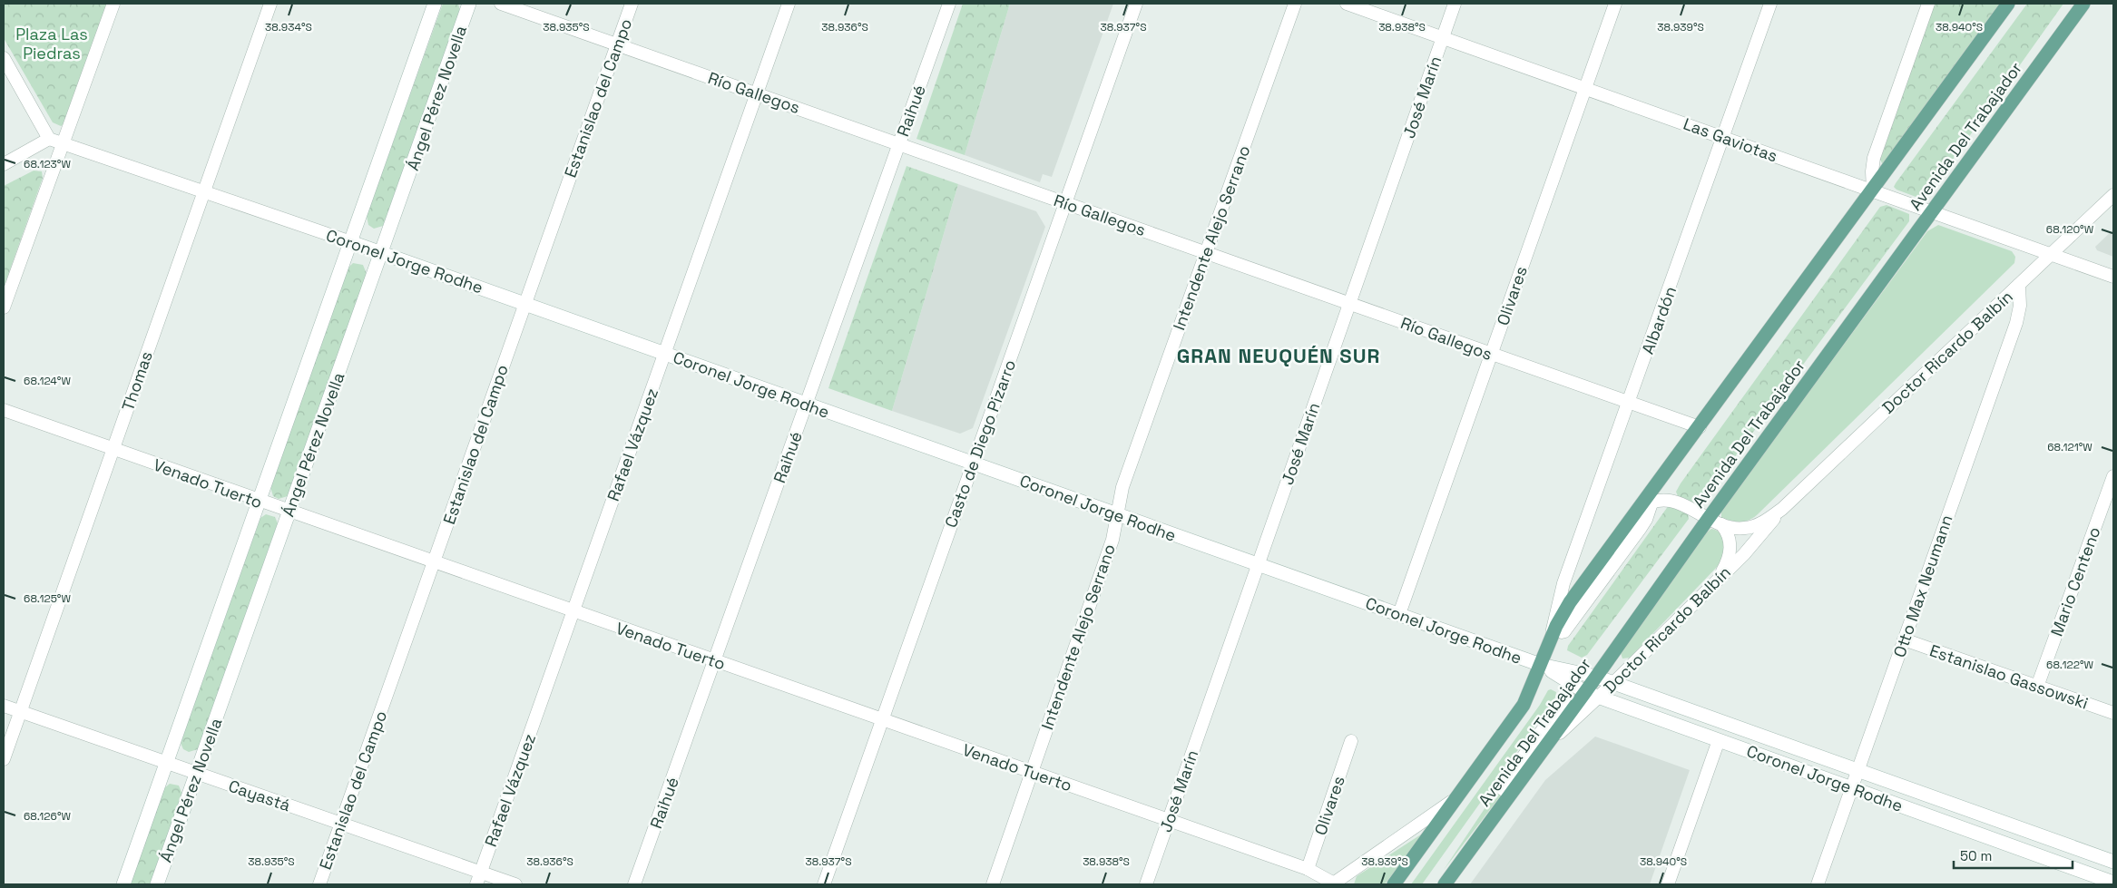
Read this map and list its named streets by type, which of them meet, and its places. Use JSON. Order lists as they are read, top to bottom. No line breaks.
{"streets":{"main road":["Ángel Pérez Novella","Avenida Del Trabajador","Coronel Jorge Rodhe"],"street":["Río Gallegos","José Marín","Estanislao del Campo","Raihué","Las Gaviotas","Intendente Alejo Serrano","Olivares","Albardón","Doctor Ricardo Balbín","Thomas","Casto de Diego Pizarro","Rafael Vázquez","Venado Tuerto","Mario Centeno","Otto Max Neumann","Estanislao Gassowski","Cayastá"]},"crossings":[["Río Gallegos","José Marín"],["Río Gallegos","Estanislao del Campo"],["Río Gallegos","Raihué"],["Río Gallegos","Avenida Del Trabajador"],["Río Gallegos","Intendente Alejo Serrano"],["Río Gallegos","Olivares"],["Río Gallegos","Albardón"],["Río Gallegos","Casto de Diego Pizarro"],["Río Gallegos","Rafael Vázquez"],["José Marín","Las Gaviotas"],["José Marín","Coronel Jorge Rodhe"],["José Marín","Venado Tuerto"],["Ángel Pérez Novella","Coronel Jorge Rodhe"],["Ángel Pérez Novella","Venado Tuerto"],["Ángel Pérez Novella","Cayastá"],["Estanislao del Campo","Coronel Jorge Rodhe"],["Estanislao del Campo","Venado Tuerto"],["Estanislao del Campo","Cayastá"],["Raihué","Coronel Jorge Rodhe"],["Raihué","Venado Tuerto"],["Avenida Del Trabajador","Las Gaviotas"],["Avenida Del Trabajador","Coronel Jorge Rodhe"],["Avenida Del Trabajador","Albardón"],["Avenida Del Trabajador","Doctor Ricardo Balbín"],["Las Gaviotas","Olivares"],["Las Gaviotas","Albardón"],["Las Gaviotas","Doctor Ricardo Balbín"],["Intendente Alejo Serrano","Coronel Jorge Rodhe"],["Intendente Alejo Serrano","Venado Tuerto"],["Coronel Jorge Rodhe","Olivares"],["Coronel Jorge Rodhe","Doctor Ricardo Balbín"],["Coronel Jorge Rodhe","Thomas"],["Coronel Jorge Rodhe","Casto de Diego Pizarro"],["Coronel Jorge Rodhe","Rafael Vázquez"],["Coronel Jorge Rodhe","Otto Max Neumann"],["Olivares","Venado Tuerto"],["Doctor Ricardo Balbín","Otto Max Neumann"],["Thomas","Venado Tuerto"],["Thomas","Cayastá"],["Casto de Diego Pizarro","Venado Tuerto"],["Rafael Vázquez","Venado Tuerto"],["Rafael Vázquez","Cayastá"],["Mario Centeno","Estanislao Gassowski"],["Otto Max Neumann","Estanislao Gassowski"]],"districts":["GRAN NEUQUÉN SUR"],"parks":["Plaza Las Piedras"],"scale_bar":"50 m","coordinates":["38.934°S","38.935°S","38.936°S","38.937°S","38.938°S","38.939°S","38.940°S","68.123°W","68.120°W","68.124°W","68.121°W","68.125°W","68.122°W","68.126°W"]}
